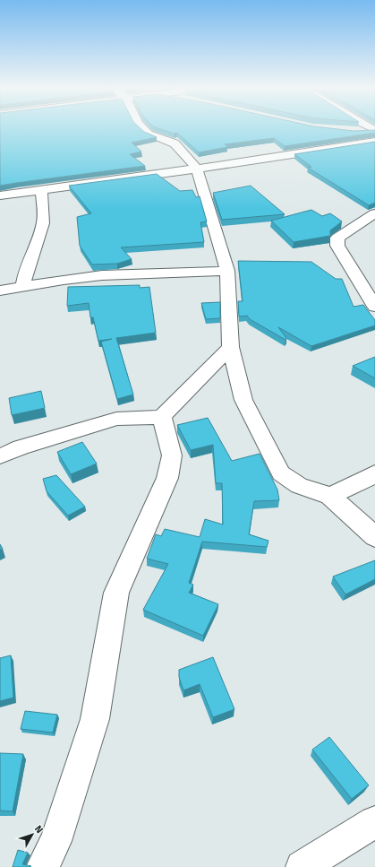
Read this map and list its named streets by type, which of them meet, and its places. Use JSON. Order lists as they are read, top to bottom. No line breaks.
{"north":"top right"}
